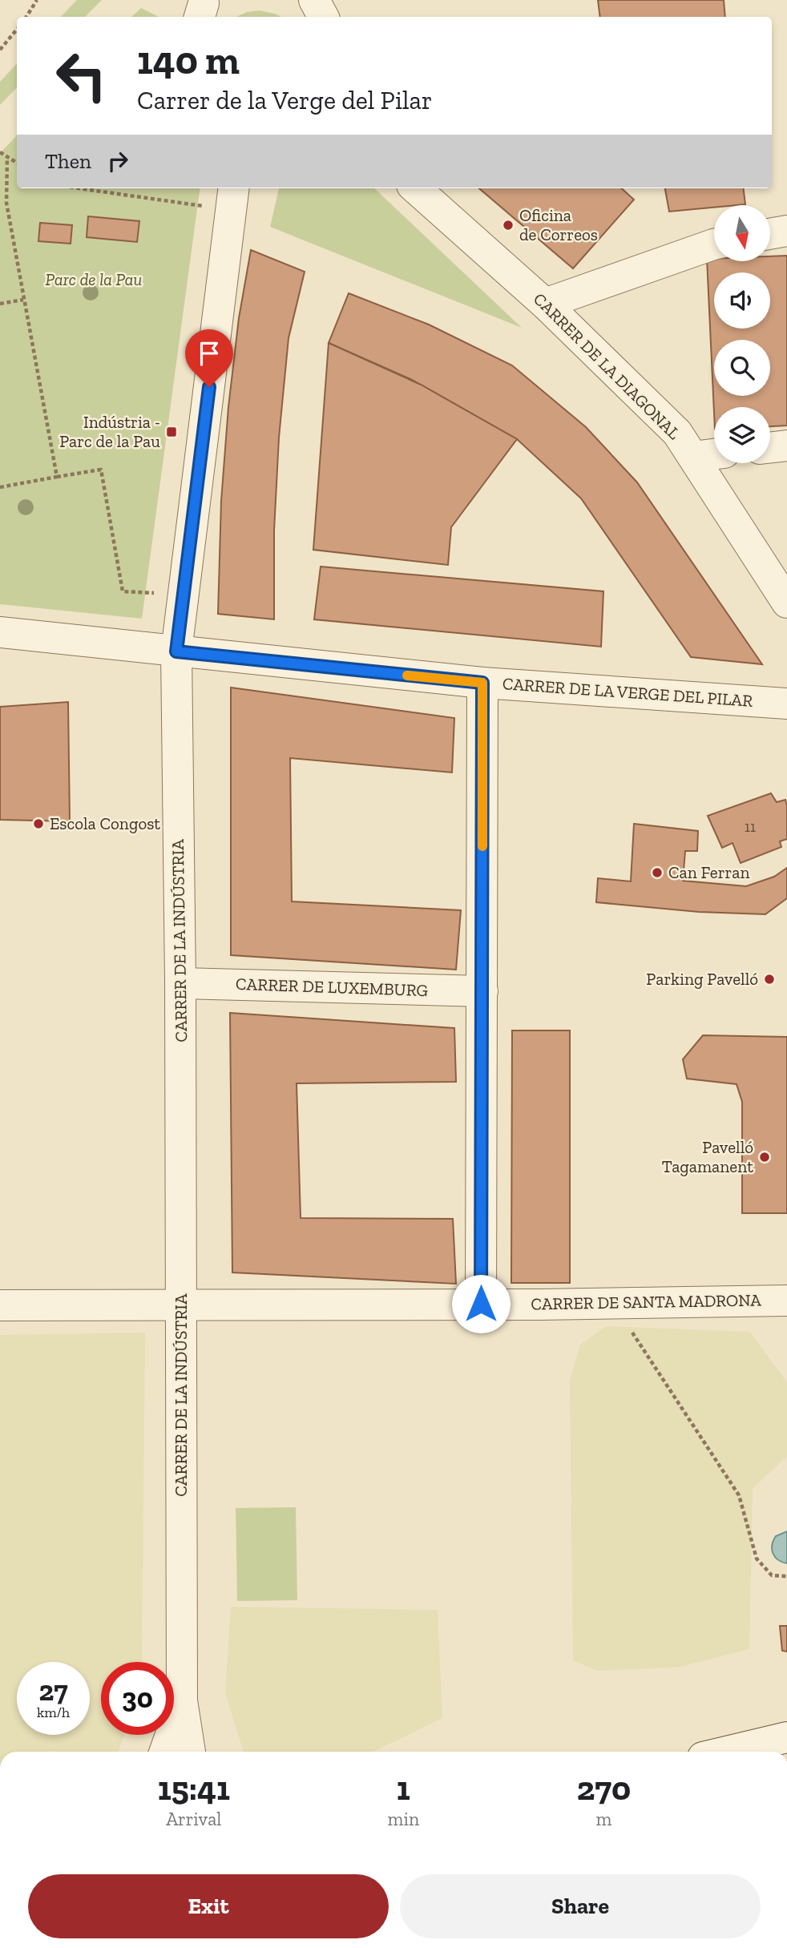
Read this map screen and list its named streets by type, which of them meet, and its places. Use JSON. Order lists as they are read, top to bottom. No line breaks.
{"streets":{"street":["CARRER DE LA DIAGONAL","CARRER DE LA VERGE DEL PILAR","CARRER DE LA INDÚSTRIA","CARRER DE LUXEMBURG","CARRER DE SANTA MADRONA"]},"crossings":[["CARRER DE LA VERGE DEL PILAR","CARRER DE LA INDÚSTRIA"],["CARRER DE LA INDÚSTRIA","CARRER DE LUXEMBURG"],["CARRER DE LA INDÚSTRIA","CARRER DE SANTA MADRONA"]],"parks":["Parc de la Pau"],"places":{"other":["Oficina de Correos","Escola Congost","Can Ferran","Parking Pavelló","Pavelló Tagamanent"],"transit":["Indústria - Parc de la Pau"]},"house_numbers":["11"],"north":"bottom","page":{"turn":["140 m","Carrer de la Verge del Pilar"],"then":"Then","speed":"27 km/h","limit":"30","eta":["15:41","Arrival","1","min","270","m"],"buttons":["Exit","Share"]}}
